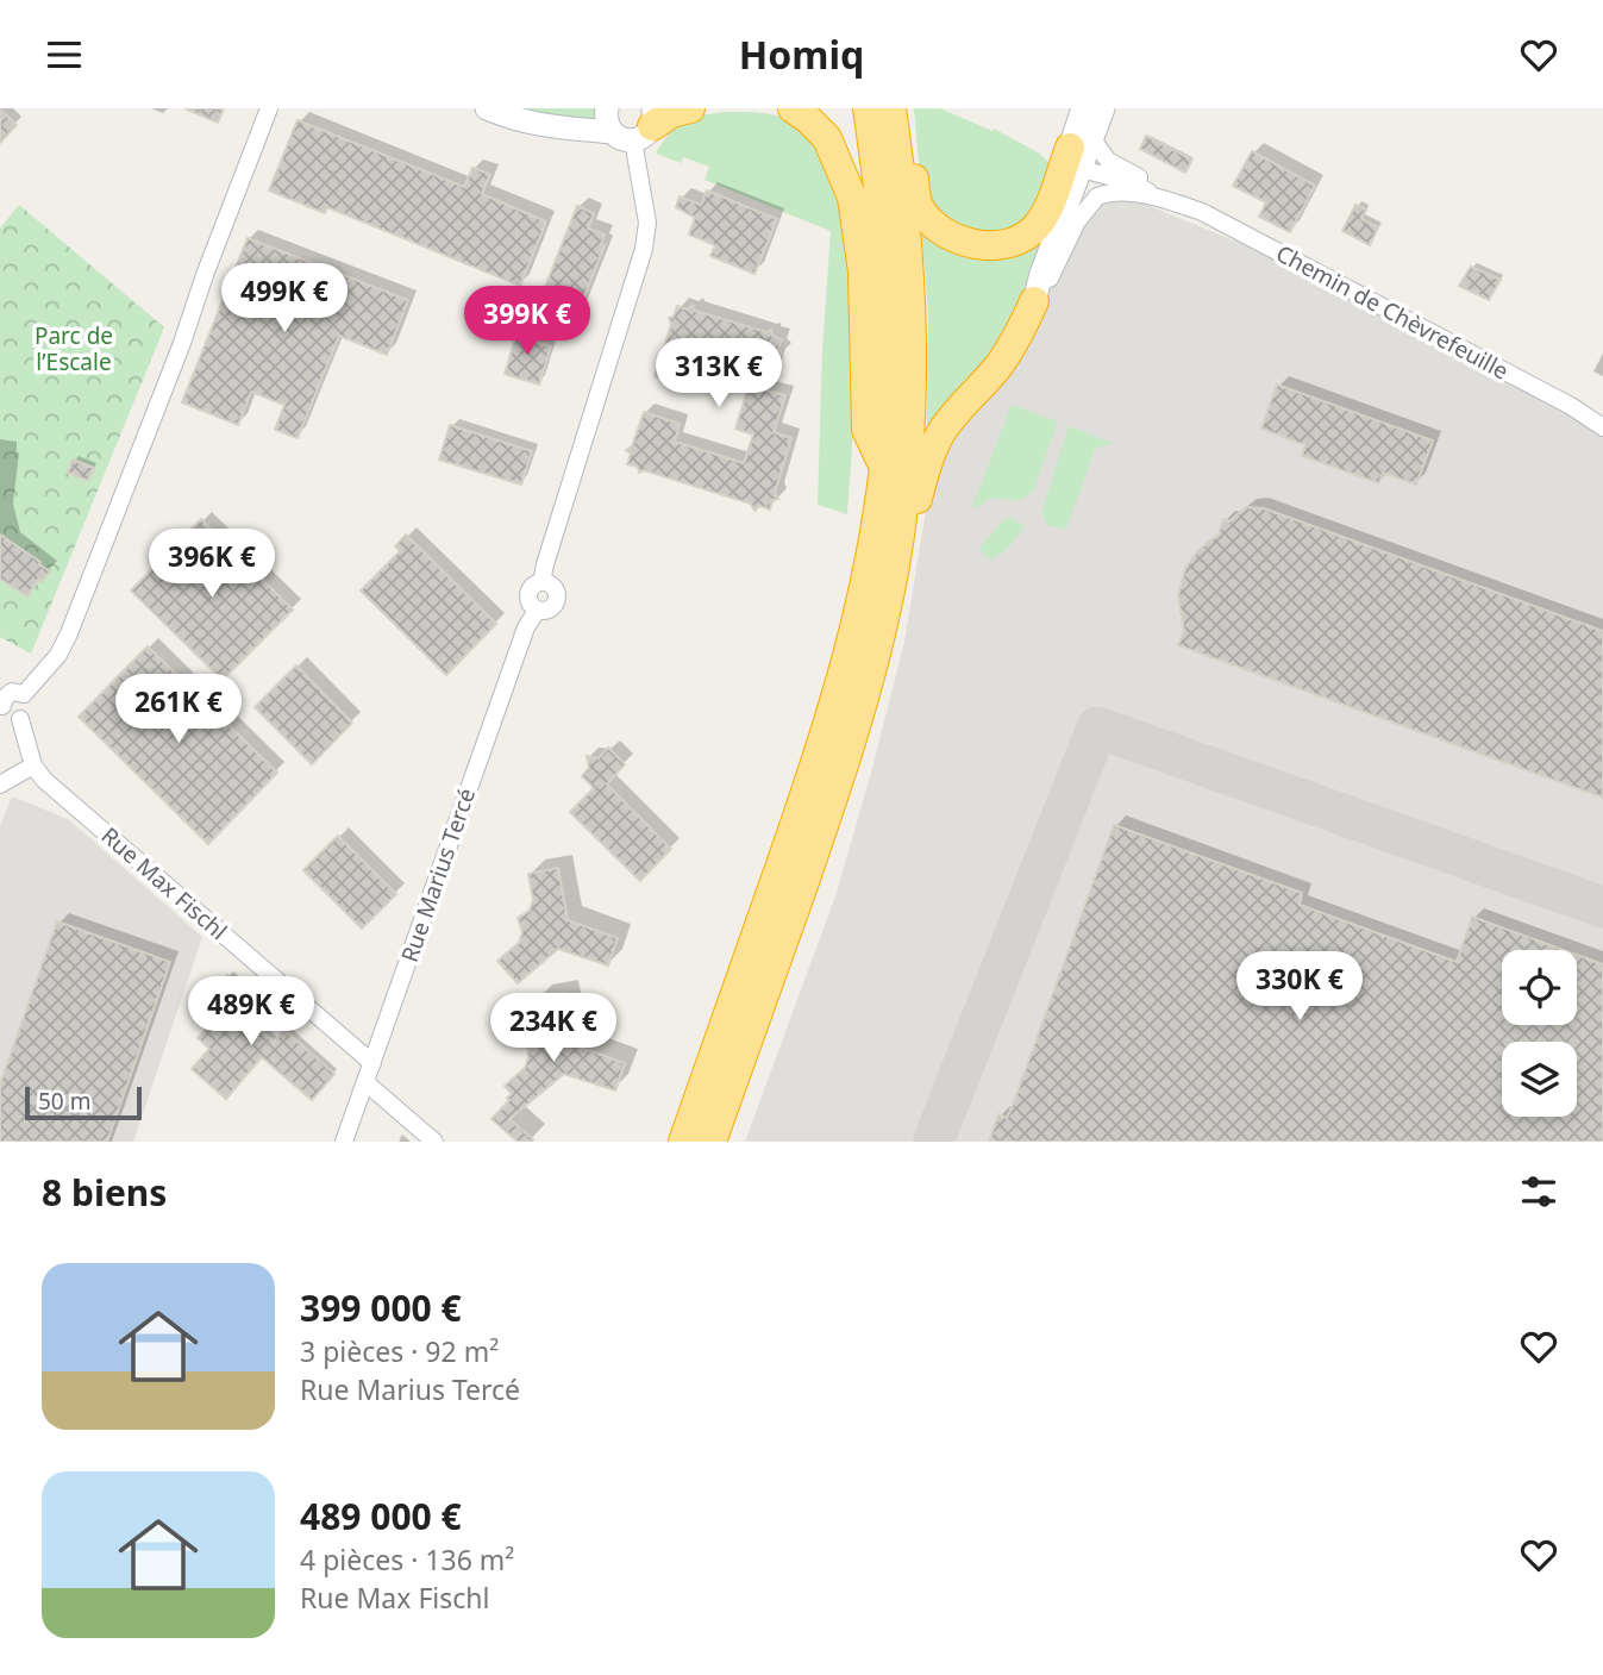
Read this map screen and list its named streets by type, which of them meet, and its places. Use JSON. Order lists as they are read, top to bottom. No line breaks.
{"streets":{"street":["Chemin de Chèvrefeuille","Rue Marius Tercé","Rue Max Fischl"]},"crossings":[["Rue Marius Tercé","Rue Max Fischl"]],"parks":["Parc de l’Escale"],"scale_bar":"50 m","page":{"header":"Homiq","price":["499K €","399K €","313K €","396K €","261K €","330K €","489K €","234K €"],"scale":"50 m","heading":"8 biens","list":[{"name":"399 000 €","note":"3 pièces · 92 m² · Rue Marius Tercé"},{"name":"489 000 €","note":"4 pièces · 136 m² · Rue Max Fischl"}]}}
